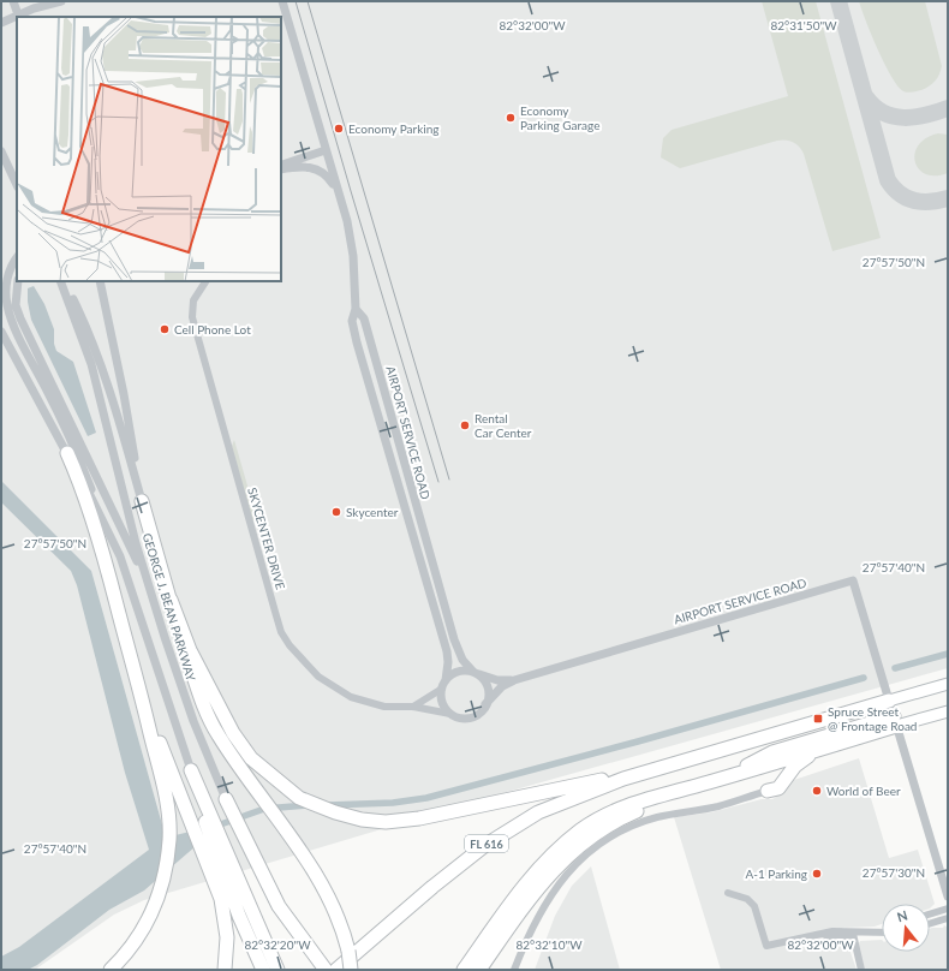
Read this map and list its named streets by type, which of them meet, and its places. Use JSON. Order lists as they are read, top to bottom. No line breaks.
{"streets":{"highway":["FL 616"],"street":["AIRPORT SERVICE ROAD","SKYCENTER DRIVE","GEORGE J. BEAN PARKWAY"]},"crossings":[["AIRPORT SERVICE ROAD","SKYCENTER DRIVE"],["AIRPORT SERVICE ROAD","FL 616"]],"places":{"other":["Economy Parking Garage","Economy Parking","Cell Phone Lot","Rental Car Center","Skycenter","World of Beer","A-1 Parking"],"transit":["Spruce Street @ Frontage Road"]},"north":"top","coordinates":["82°32'00\"W","82°31'50\"W","27°57'50\"N","27°57'40\"N","27°57'30\"N","82°32'20\"W","82°32'10\"W"]}
